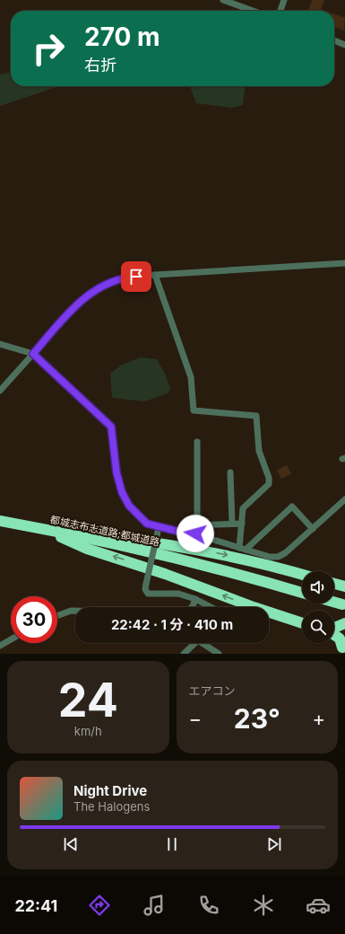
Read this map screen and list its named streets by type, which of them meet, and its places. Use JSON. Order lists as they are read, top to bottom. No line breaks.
{"streets":{"highway":["都城志布志道路;都城道路"]},"page":{"turn":["270 m","右折"],"limit":"30","trip":"22:42 · 1 分 · 410 m","tile":[["24","km/h"],"エアコン"],"heat":["−","23°","+"],"song":["Night Drive","The Halogens"],"tabs":"22:41"}}
